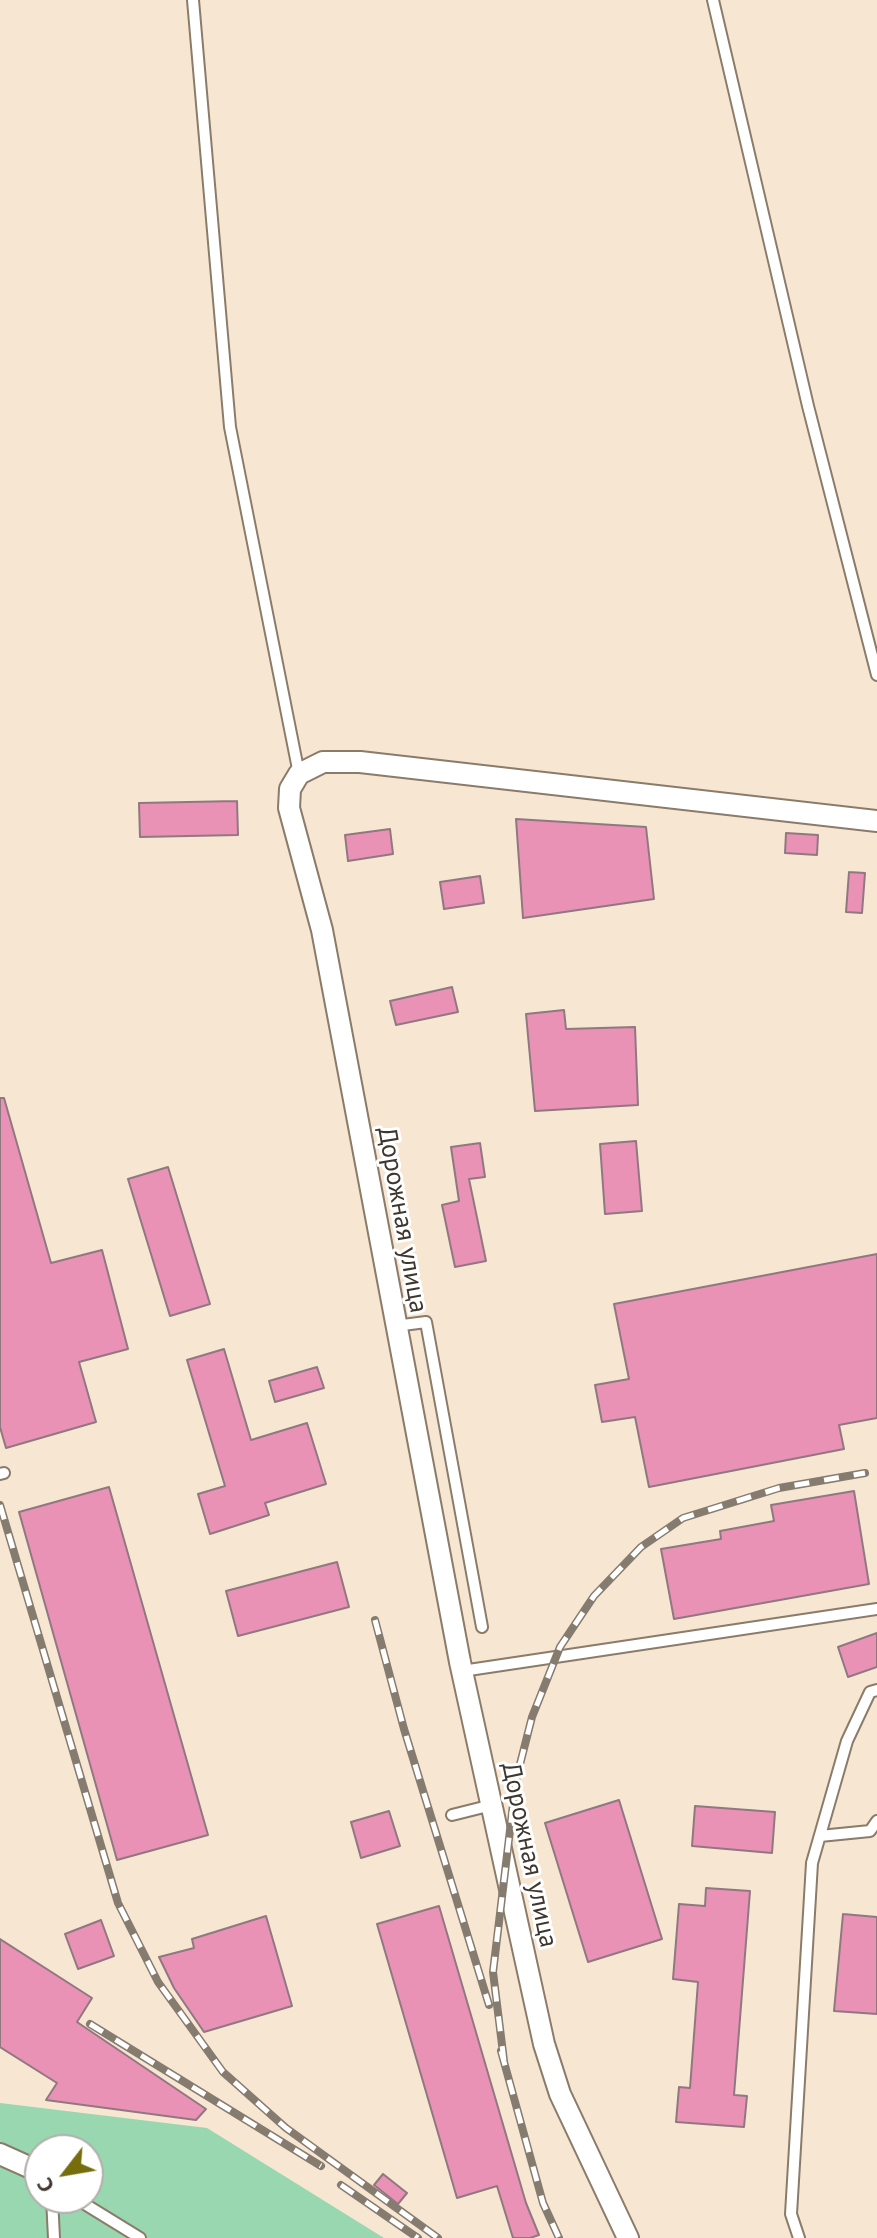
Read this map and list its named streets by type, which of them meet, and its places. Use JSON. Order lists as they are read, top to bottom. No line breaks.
{"streets":{"street":["Дорожная улица"]},"north":"bottom left"}
